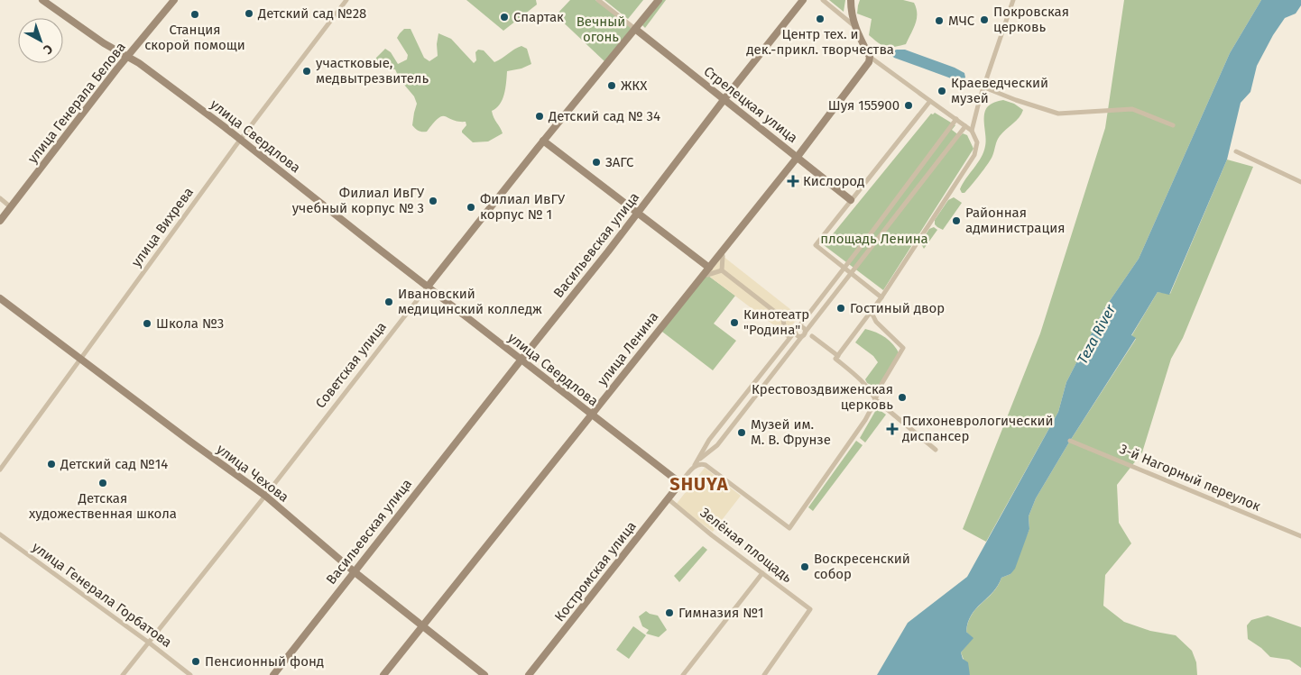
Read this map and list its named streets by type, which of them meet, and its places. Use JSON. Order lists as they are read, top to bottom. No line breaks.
{"streets":{"street":["улица Генерала Белова","Стрелецкая улица","улица Свердлова","улица Вихрева","Васильевская улица","улица Ленина","Советская улица","улица Чехова","3-й Нагорный переулок","Зелёная площадь","Костромская улица","улица Генерала Горбатова"]},"crossings":[["улица Генерала Белова","улица Свердлова"],["Стрелецкая улица","Васильевская улица"],["Стрелецкая улица","улица Ленина"],["Стрелецкая улица","Советская улица"],["улица Свердлова","улица Вихрева"],["улица Свердлова","Васильевская улица"],["улица Свердлова","улица Ленина"],["улица Свердлова","Советская улица"],["улица Свердлова","Костромская улица"],["улица Вихрева","улица Чехова"],["Васильевская улица","улица Чехова"],["улица Ленина","улица Чехова"],["Советская улица","улица Чехова"],["Советская улица","улица Генерала Горбатова"],["Зелёная площадь","Костромская улица"]],"districts":["SHUYA"],"water":["Teza River"],"parks":["Вечный огонь","площадь Ленина"],"places":{"other":["Детский сад №28","Станция скорой помощи","Спартак","Центр тех. и дек.-прикл. творчества","Покровская церковь","МЧС","участковые, медвытрезвитель","ЖКХ","Краеведческий музей","Шуя 155900","Детский сад № 34","ЗАГС","Филиал ИвГУ учебный корпус № 3","Филиал ИвГУ корпус № 1","Районная администрация","Ивановский медицинский колледж","Гостиный двор","Кинотеатр \"Родина\"","Школа №3","Крестовоздвиженская церковь","Музей им. М. В. Фрунзе","Детский сад №14","Детская художественная школа","Воскресенский собор","Гимназия №1","Пенсионный фонд"],"health":["Кислород","Психоневрологический диспансер"]},"north":"bottom right"}
